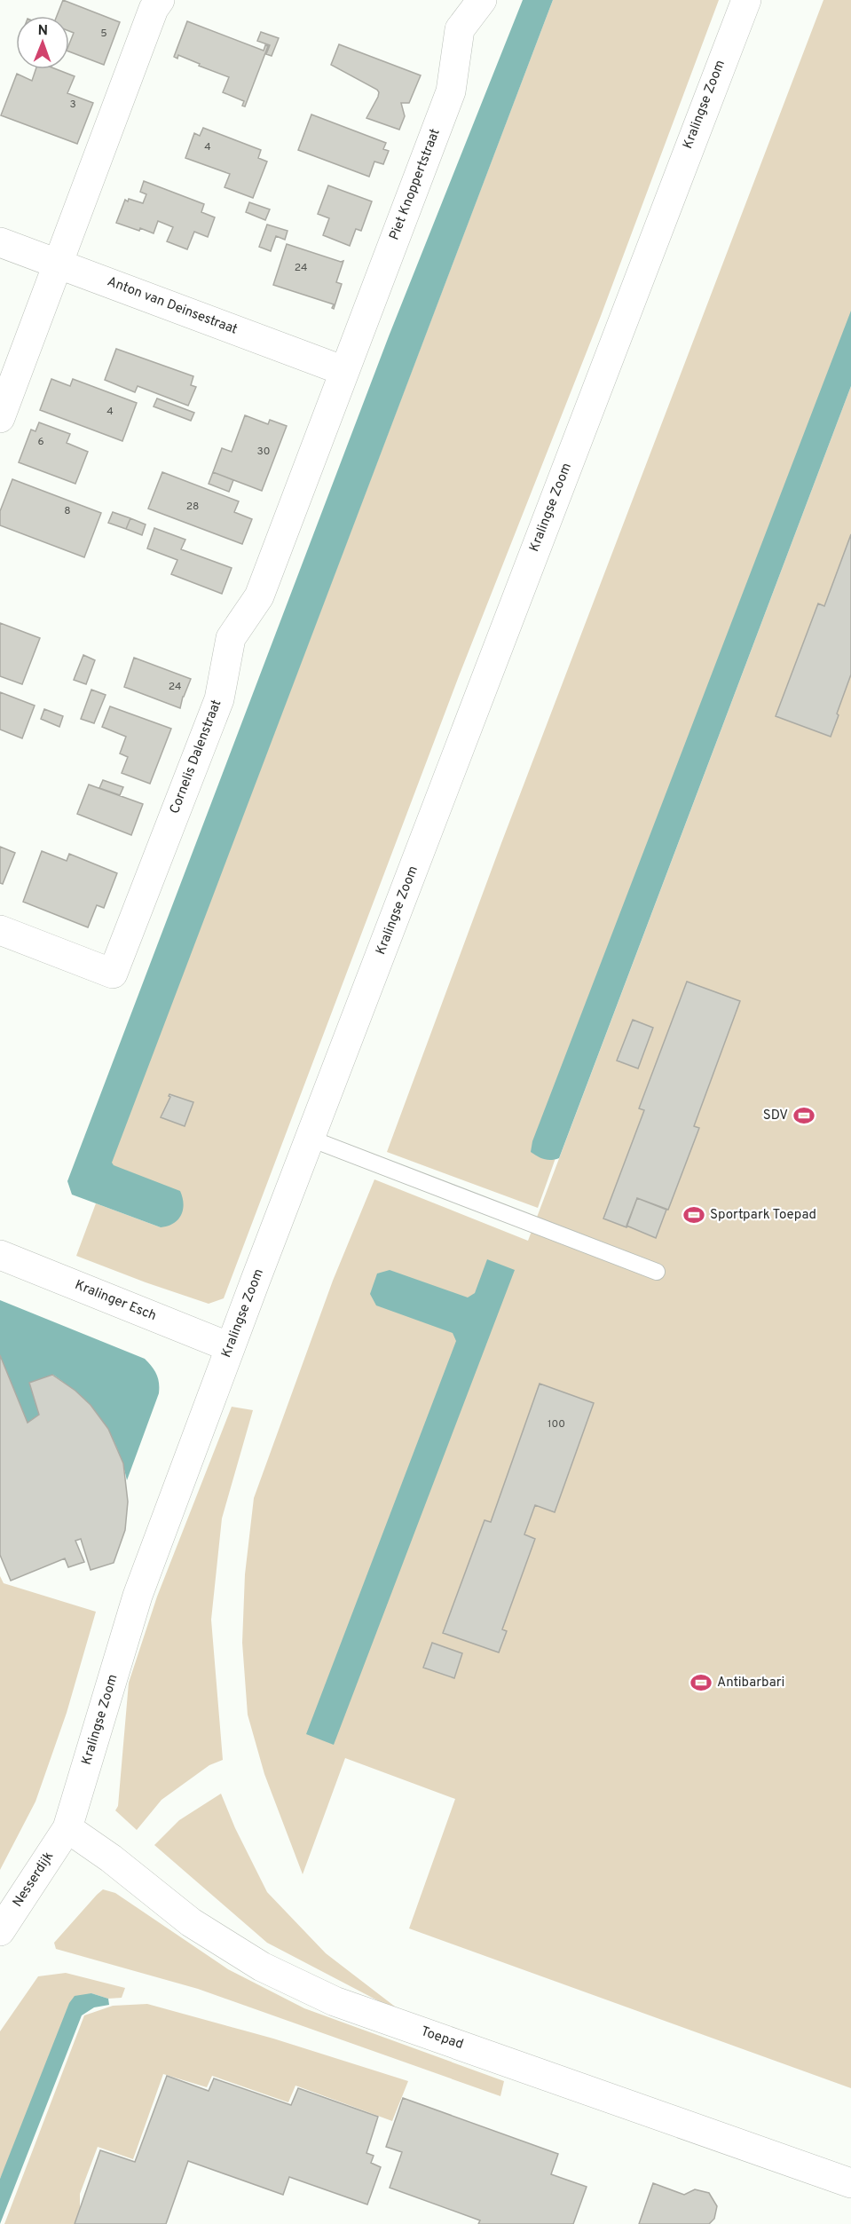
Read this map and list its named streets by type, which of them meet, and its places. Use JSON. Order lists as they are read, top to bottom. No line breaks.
{"streets":{"street":["Kralingse Zoom","Piet Knoppertstraat","Anton van Deinsestraat","Cornelis Dalenstraat","Kralinger Esch","Nesserdijk","Toepad"]},"crossings":[["Kralingse Zoom","Kralinger Esch"],["Kralingse Zoom","Nesserdijk"],["Kralingse Zoom","Toepad"],["Piet Knoppertstraat","Anton van Deinsestraat"],["Piet Knoppertstraat","Cornelis Dalenstraat"],["Anton van Deinsestraat","Cornelis Dalenstraat"],["Nesserdijk","Toepad"]],"places":{"sports":["SDV","Sportpark Toepad","Antibarbari"]},"house_numbers":["5","3","4","24","4","6","30","28","8","24","100"],"north":"top"}
